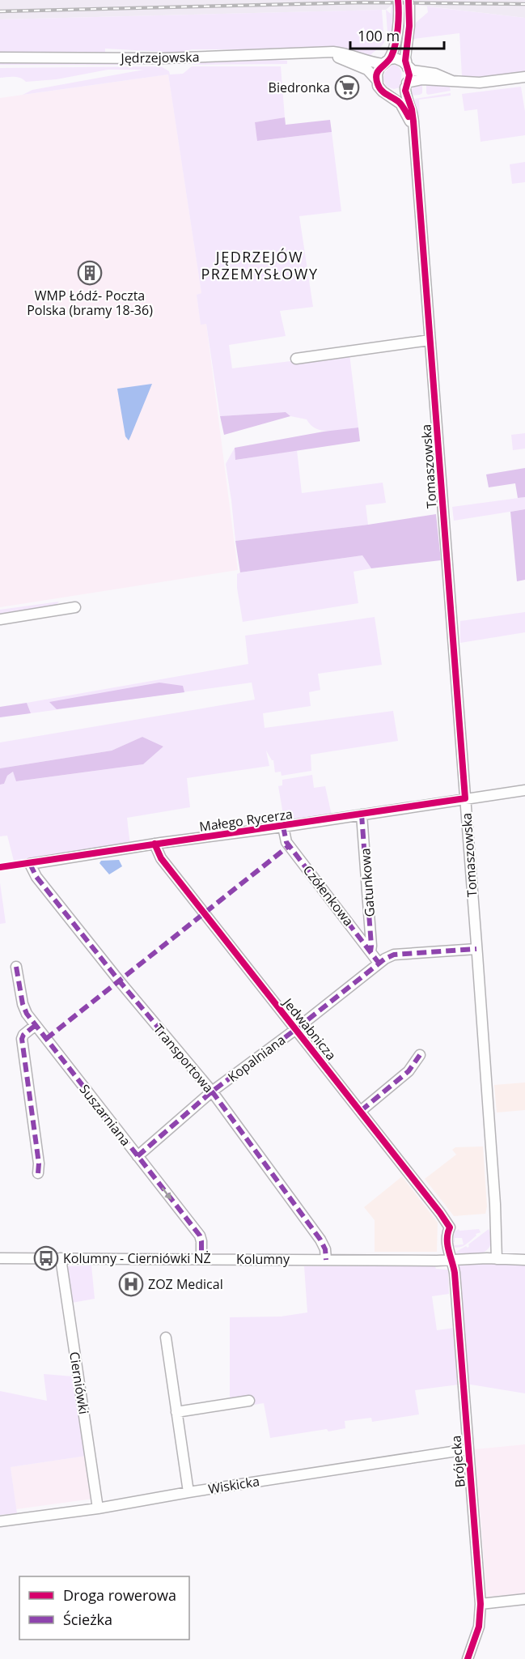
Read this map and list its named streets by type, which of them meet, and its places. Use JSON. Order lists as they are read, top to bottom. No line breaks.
{"streets":{"street":["Jędrzejowska","Tomaszowska","Małego Rycerza","Gatunkowa","Czółenkowa","Jedwabnicza","Transportowa","Kopalniana","Suszarniana","Kolumny","Cierniówki","Brójecka","Wiskicka"]},"crossings":[["Jędrzejowska","Tomaszowska"],["Tomaszowska","Małego Rycerza"],["Tomaszowska","Kopalniana"],["Tomaszowska","Kolumny"],["Małego Rycerza","Gatunkowa"],["Małego Rycerza","Czółenkowa"],["Małego Rycerza","Jedwabnicza"],["Małego Rycerza","Transportowa"],["Gatunkowa","Czółenkowa"],["Czółenkowa","Kopalniana"],["Jedwabnicza","Kopalniana"],["Jedwabnicza","Brójecka"],["Transportowa","Kopalniana"],["Transportowa","Kolumny"],["Kopalniana","Suszarniana"],["Suszarniana","Kolumny"],["Kolumny","Cierniówki"],["Kolumny","Brójecka"],["Cierniówki","Wiskicka"],["Brójecka","Wiskicka"]],"districts":["JĘDRZEJÓW PRZEMYSŁOWY"],"places":{"supermarket":["Biedronka"],"building":["WMP Łódź- Poczta Polska (bramy 18-36)"],"bus stop":["Kolumny - Cierniówki NŻ"],"hospital":["ZOZ Medical"]},"legend":["Droga rowerowa","Ścieżka"],"scale_bar":"100 m"}
